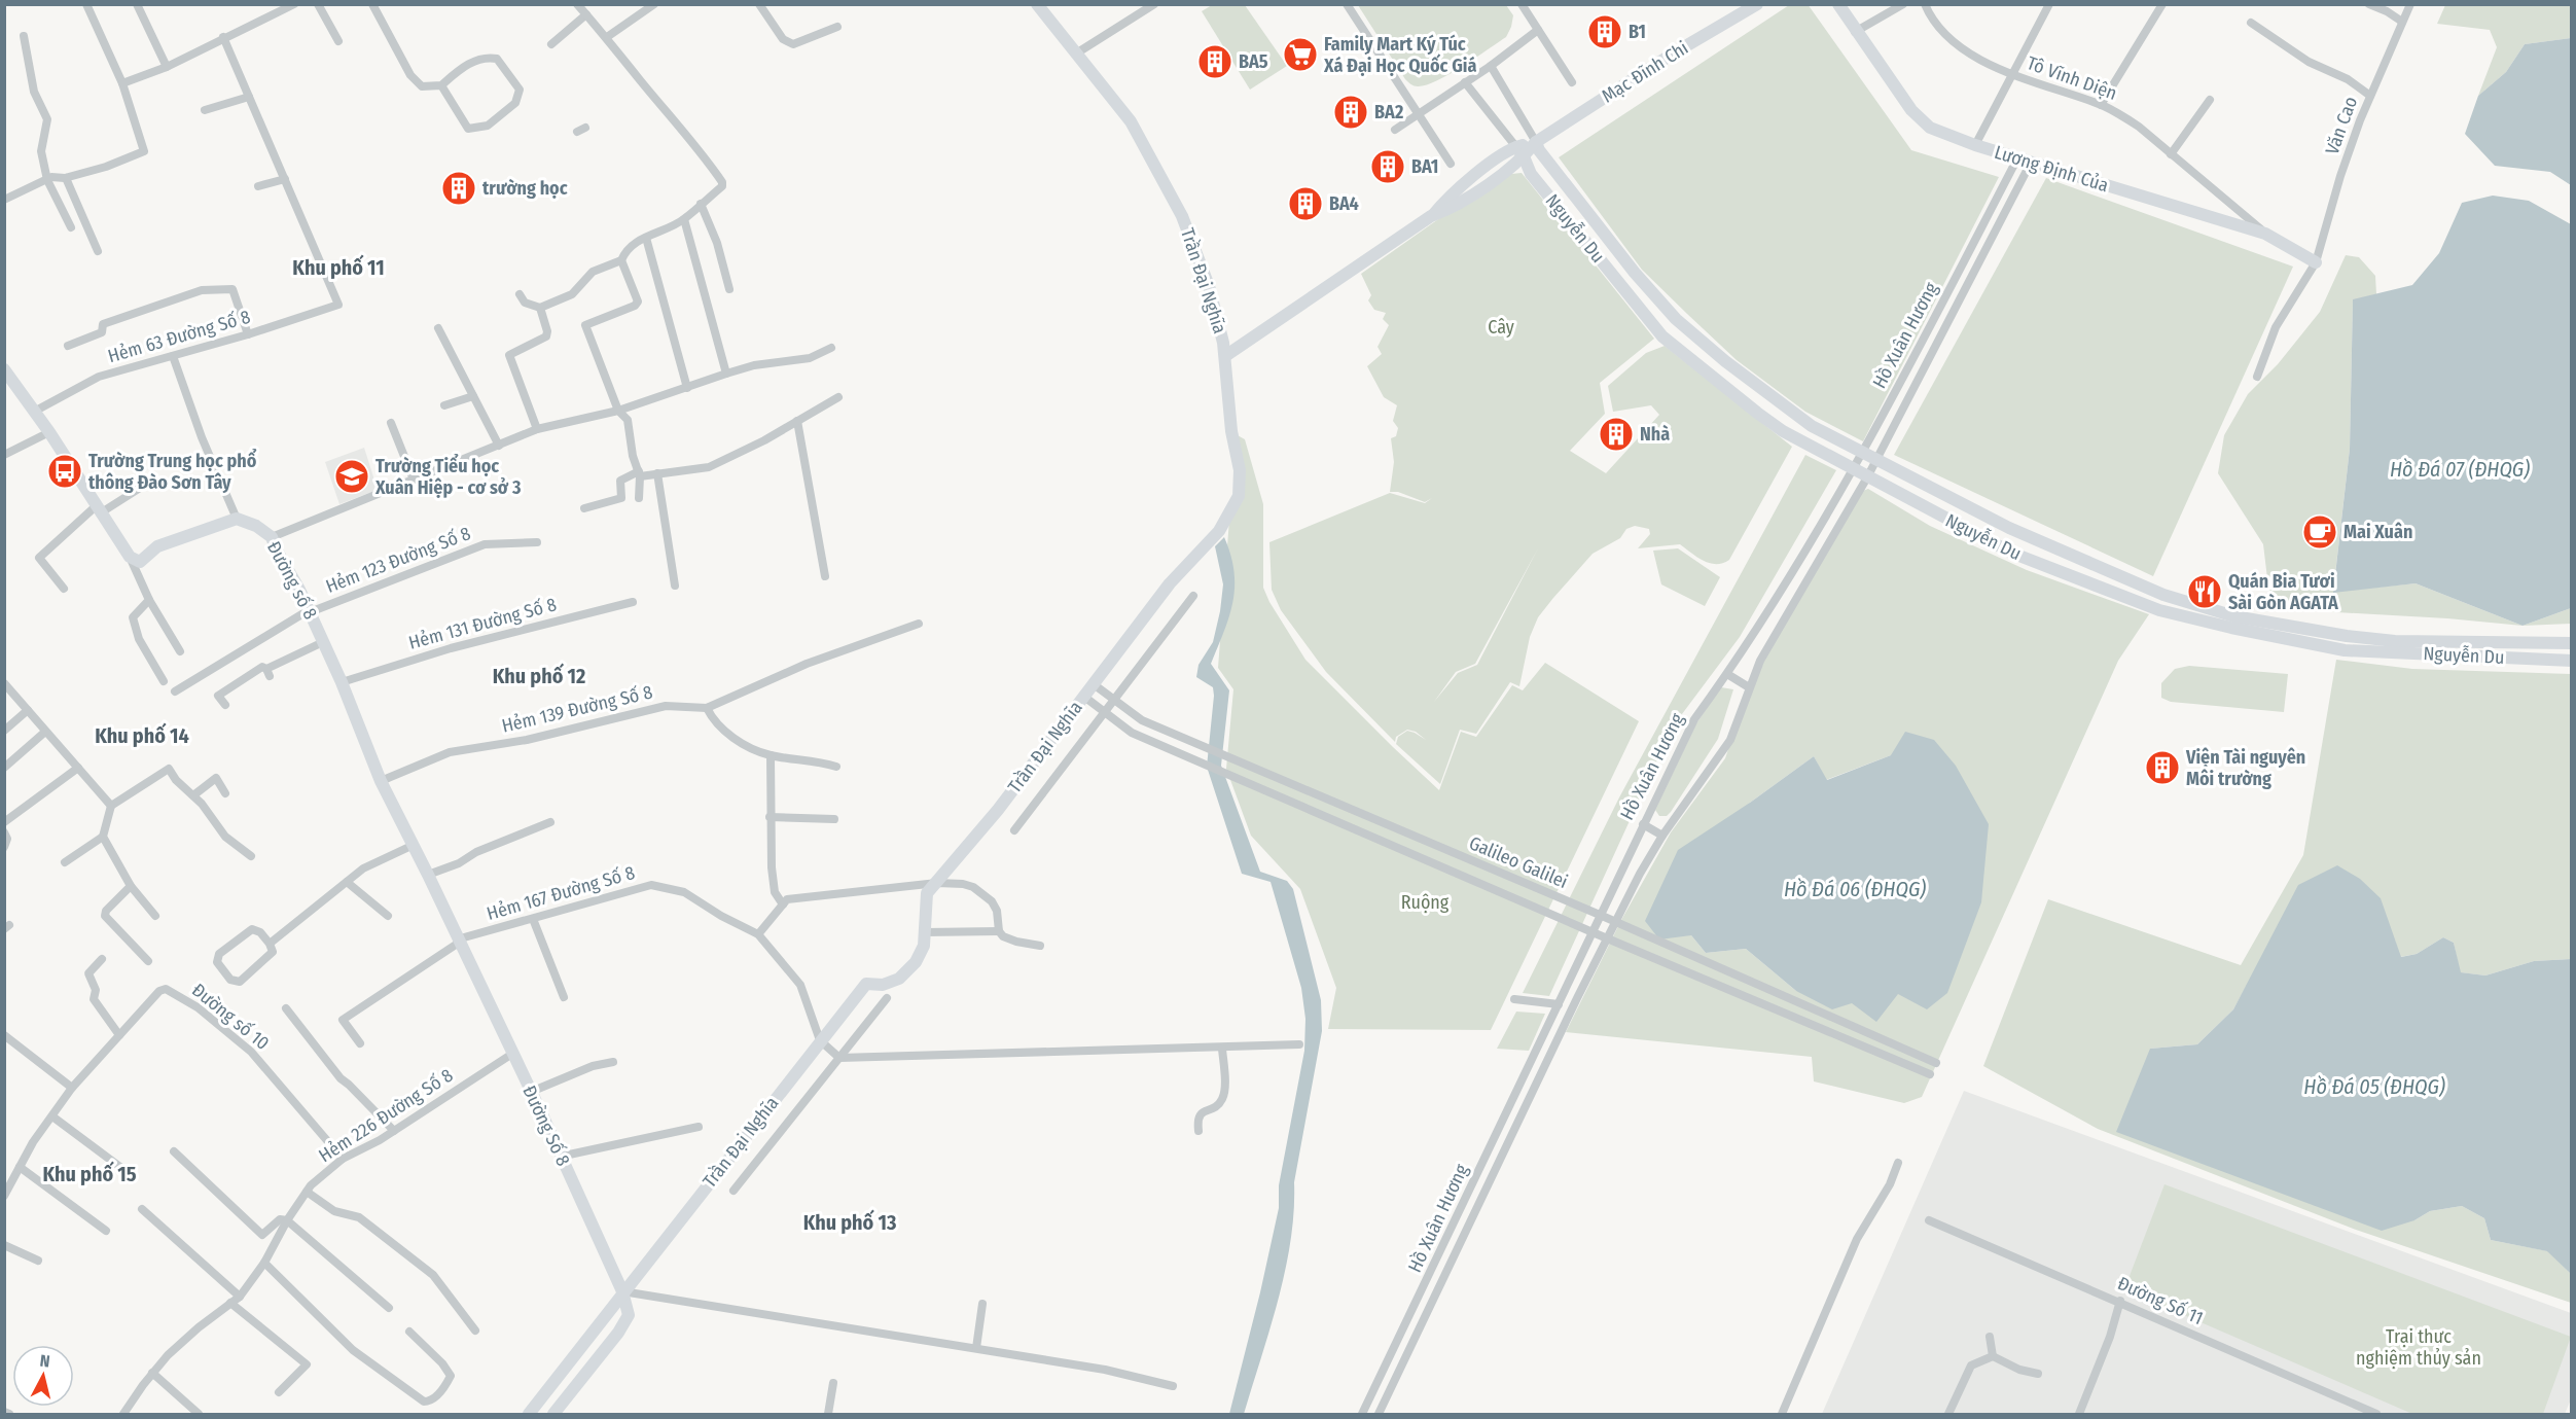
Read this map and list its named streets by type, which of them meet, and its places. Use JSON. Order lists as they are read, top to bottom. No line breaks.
{"streets":{"street":["Mạc Đĩnh Chi","Tô Vĩnh Diện","Văn Cao","Lương Định Của","Nguyễn Du","Trần Đại Nghĩa","Hồ Xuân Hương","Hẻm 63 Đường Số 8","Hẻm 123 Đường Số 8","Đường số 8","Hẻm 131 Đường Số 8","Hẻm 139 Đường Số 8","Galileo Galilei","Hẻm 167 Đường Số 8","Đường số 10","Hẻm 226 Đường Số 8","Đường Số 8","Đường Số 11"]},"crossings":[["Mạc Đĩnh Chi","Nguyễn Du"],["Mạc Đĩnh Chi","Trần Đại Nghĩa"],["Tô Vĩnh Diện","Lương Định Của"],["Văn Cao","Lương Định Của"],["Lương Định Của","Hồ Xuân Hương"],["Nguyễn Du","Hồ Xuân Hương"],["Trần Đại Nghĩa","Galileo Galilei"],["Trần Đại Nghĩa","Hẻm 167 Đường Số 8"],["Trần Đại Nghĩa","Đường Số 8"],["Hồ Xuân Hương","Galileo Galilei"],["Hẻm 123 Đường Số 8","Đường số 8"],["Đường số 8","Hẻm 131 Đường Số 8"],["Đường số 8","Hẻm 139 Đường Số 8"],["Đường số 8","Hẻm 167 Đường Số 8"],["Đường số 8","Đường Số 8"],["Hẻm 167 Đường Số 8","Đường Số 8"],["Đường số 10","Hẻm 226 Đường Số 8"],["Hẻm 226 Đường Số 8","Đường Số 8"]],"districts":["Khu phố 11","Khu phố 12","Khu phố 14","Khu phố 15","Khu phố 13"],"water":["Hồ Đá 07 (ĐHQG)","Hồ Đá 06 (ĐHQG)","Hồ Đá 05 (ĐHQG)"],"parks":["Cây","Ruộng","Trại thực nghiệm thủy sản"],"places":{"building":["B1","BA5","BA2","BA1","trường học","BA4","Nhà","Viện Tài nguyên Môi trường"],"supermarket":["Family Mart Ký Túc Xá Đại Học Quốc Giá"],"bus stop":["Trường Trung học phổ thông Đào Sơn Tây"],"school or university":["Trường Tiểu học Xuân Hiệp - cơ sở 3"],"cafe":["Mai Xuân"],"restaurant":["Quán Bia Tươi Sài Gòn AGATA"]},"north":"top"}
